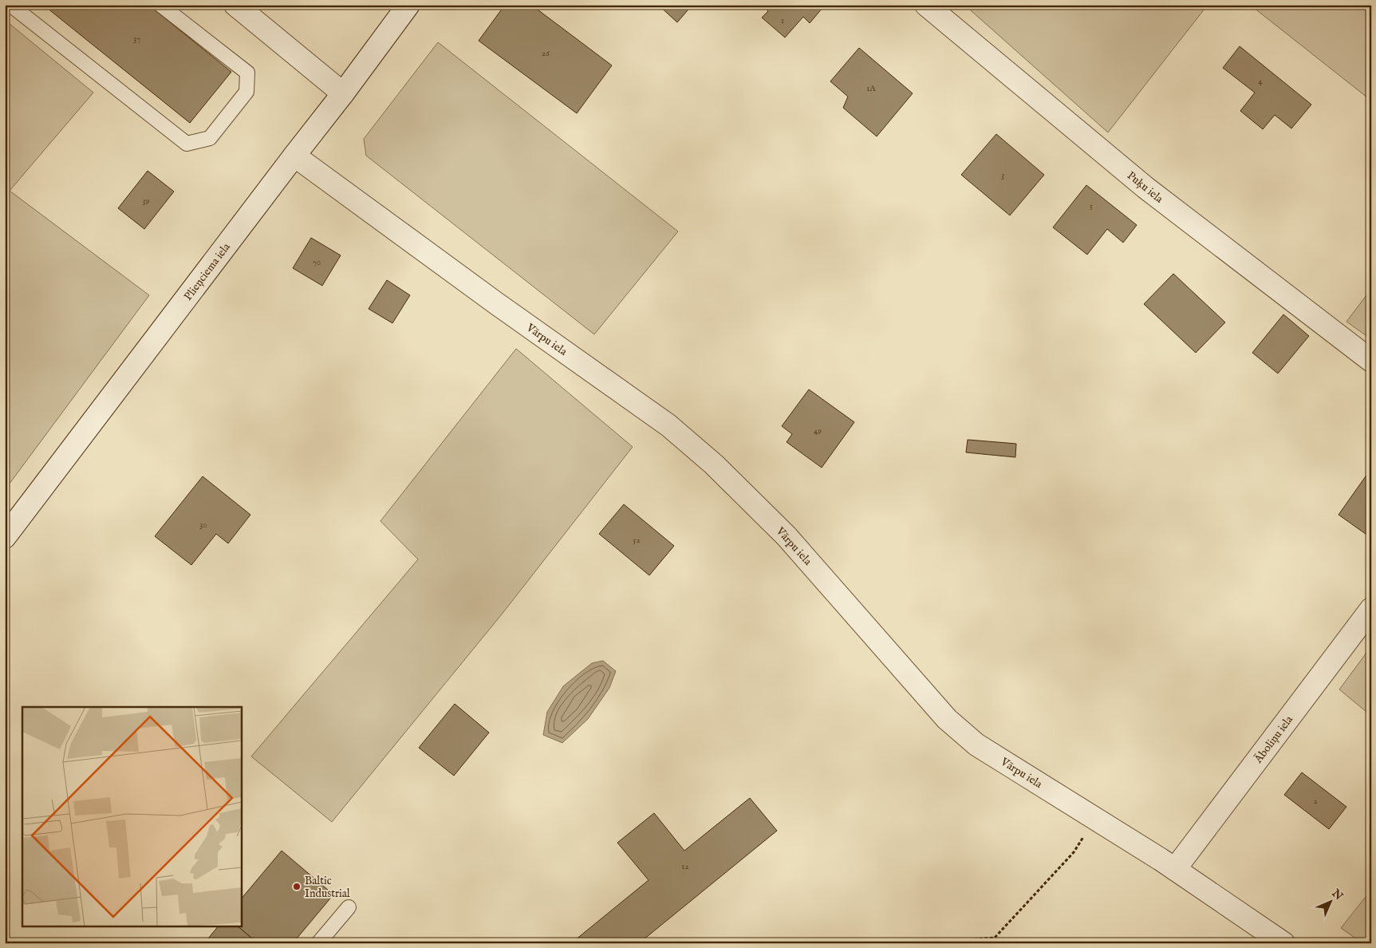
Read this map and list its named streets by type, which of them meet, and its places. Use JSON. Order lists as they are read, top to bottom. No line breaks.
{"streets":{"street":["Puķu iela","Plieņciema iela","Vārpu iela","Āboliņu iela"]},"crossings":[["Plieņciema iela","Vārpu iela"],["Vārpu iela","Āboliņu iela"]],"places":["Baltic Industrial"],"house_numbers":["1","37","26","4","1A","3","39","5","70","49","30","52","2","12"],"north":"top right"}
